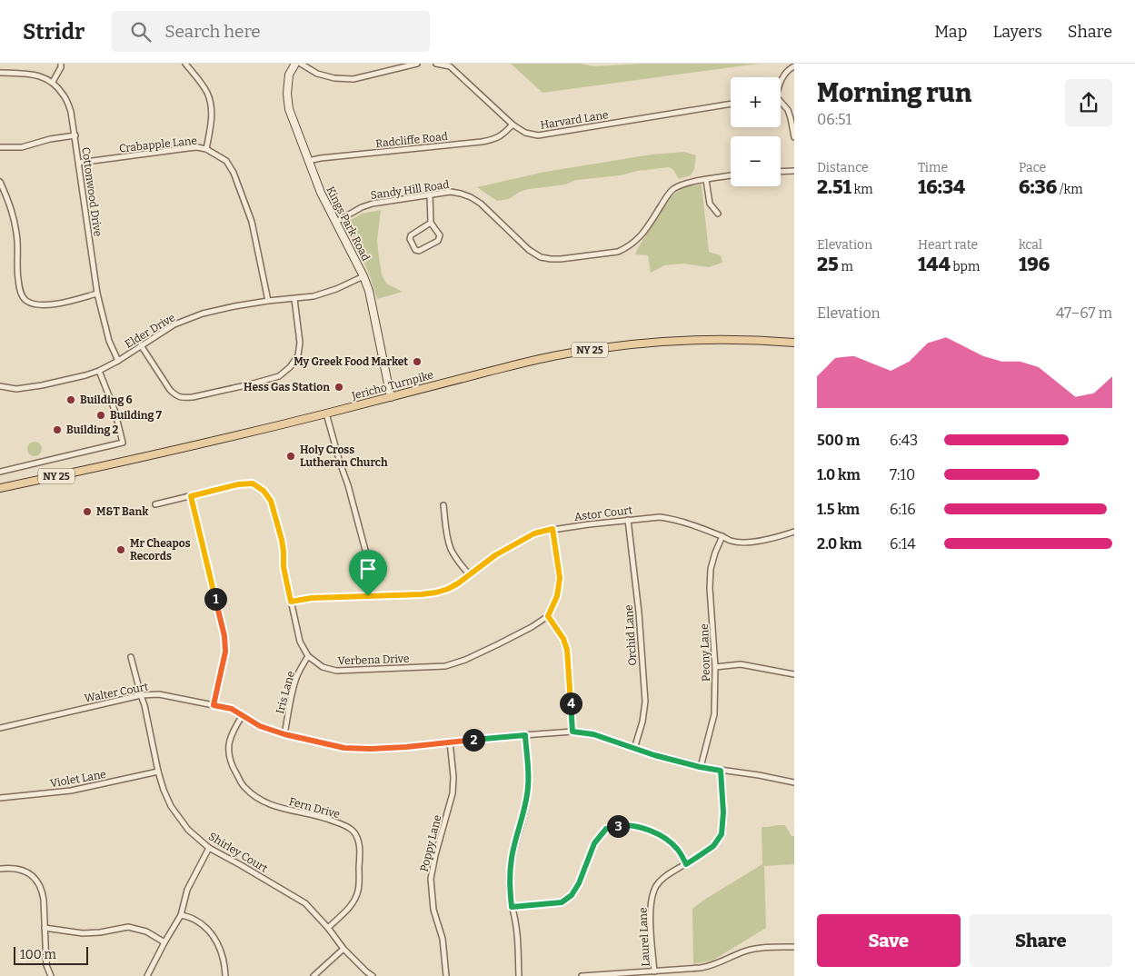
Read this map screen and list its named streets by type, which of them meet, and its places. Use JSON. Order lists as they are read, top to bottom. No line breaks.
{"streets":{"main road":["NY 25","Jericho Turnpike"],"street":["Harvard Lane","Radcliffe Road","Crabapple Lane","Sandy Hill Road","Cottonwood Drive","Kings Park Road","Elder Drive","Astor Court","Orchid Lane","Peony Lane","Verbena Drive","Walter Court","Iris Lane","Violet Lane","Fern Drive","Poppy Lane","Shirley Court","Laurel Lane"]},"crossings":[["Harvard Lane","Radcliffe Road"],["Radcliffe Road","Kings Park Road"],["Crabapple Lane","Cottonwood Drive"],["Crabapple Lane","Elder Drive"],["Sandy Hill Road","Kings Park Road"],["Cottonwood Drive","Elder Drive"],["Kings Park Road","Elder Drive"],["Kings Park Road","Jericho Turnpike"],["Astor Court","Orchid Lane"],["Astor Court","Peony Lane"],["Orchid Lane","Walter Court"],["Peony Lane","Walter Court"],["Verbena Drive","Iris Lane"],["Walter Court","Iris Lane"],["Walter Court","Fern Drive"],["Walter Court","Poppy Lane"],["Walter Court","Shirley Court"],["Walter Court","Laurel Lane"],["Violet Lane","Shirley Court"],["Fern Drive","Shirley Court"]],"places":["My Greek Food Market","Hess Gas Station","Building 6","Building 7","Building 2","Holy Cross Lutheran Church","M&T Bank","Mr Cheapos Records"],"scale_bar":"100 m","page":{"header":"Stridr","search":"Search here","nav":["Map","Layers","Share"],"heading":["Morning run","06:51"],"map_buttons":["+","−"],"stats":[["Distance","2.51 km"],["Time","16:34"],["Pace","6:36 /km"],["Elevation","25 m"],["Heart rate","144 bpm"],["kcal","196"]],"chart":["Elevation","47–67 m"],"list":[{"name":"500 m","note":"6:43"},{"name":"1.0 km","note":"7:10"},{"name":"1.5 km","note":"6:16"},{"name":"2.0 km","note":"6:14"}],"pins":["1","4","2","3"],"buttons":["Save","Share"],"scale":"100 m"}}
